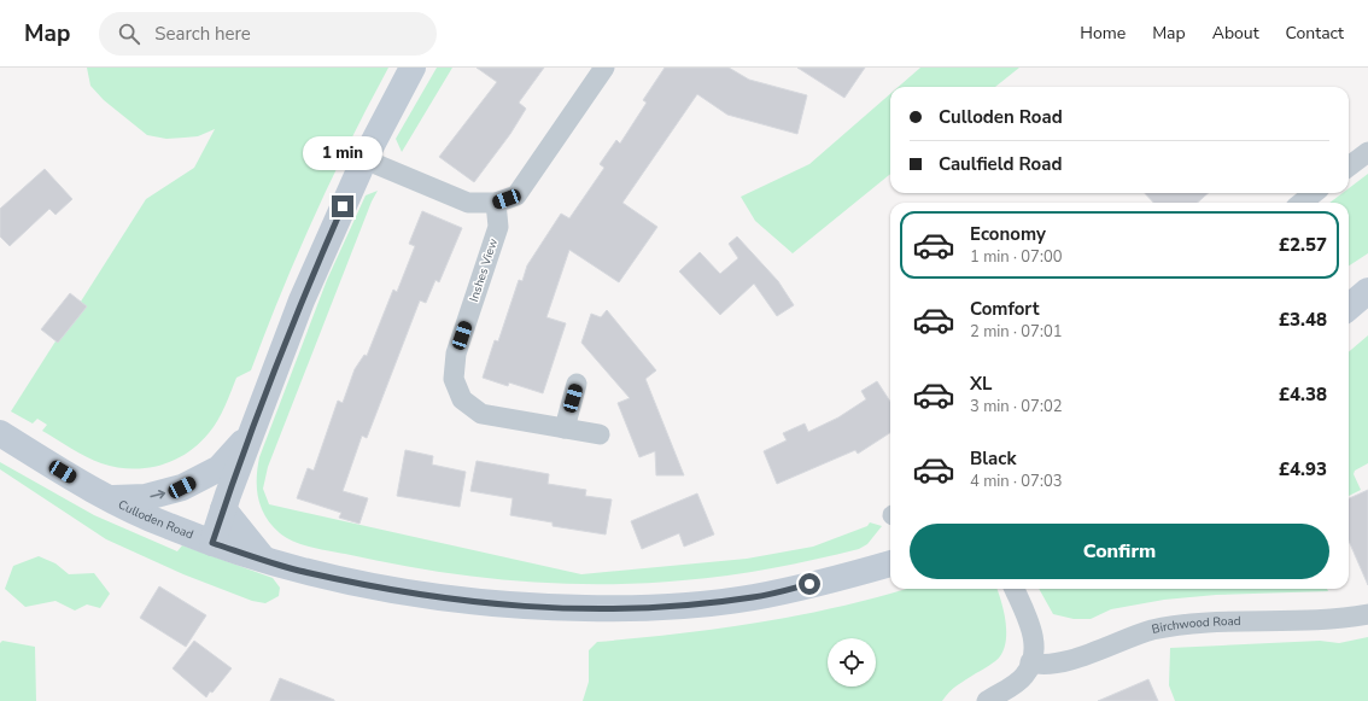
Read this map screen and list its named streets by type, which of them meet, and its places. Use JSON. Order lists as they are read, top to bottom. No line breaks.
{"streets":{"main road":["Culloden Road"],"street":["Inshes View","Birchwood Road"]},"page":{"header":"Map","search":"Search here","nav":["Home","Map","About","Contact"],"banner":["Culloden Road","Caulfield Road"],"bubble":"1 min","list":[{"name":"Economy","note":"1 min · 07:00","value":"£2.57"},{"name":"Comfort","note":"2 min · 07:01","value":"£3.48"},{"name":"XL","note":"3 min · 07:02","value":"£4.38"},{"name":"Black","note":"4 min · 07:03","value":"£4.93"}],"buttons":"Confirm"}}
